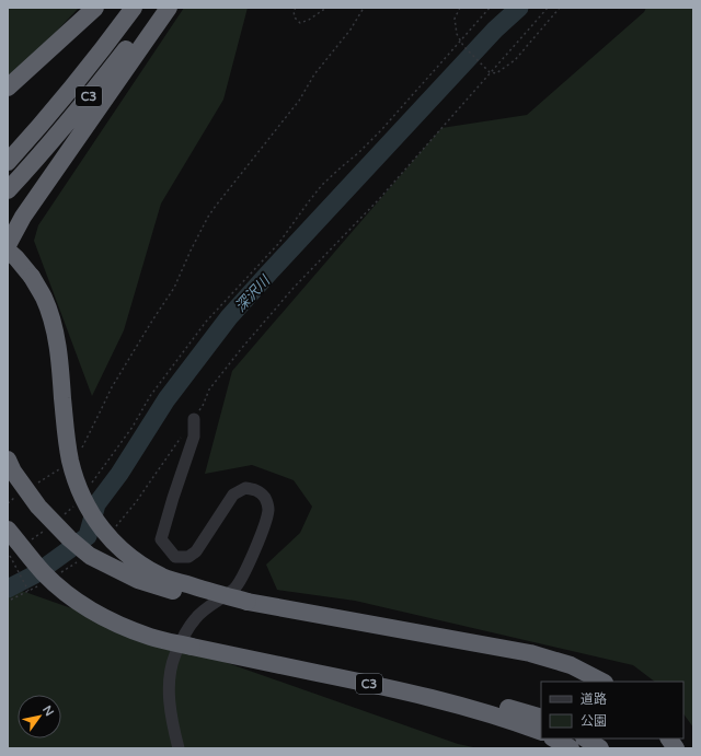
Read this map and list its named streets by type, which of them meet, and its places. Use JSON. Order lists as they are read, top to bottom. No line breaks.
{"streets":{"highway":["C3"]},"water":["深沢川"],"legend":["道路","公園"],"north":"top right"}
